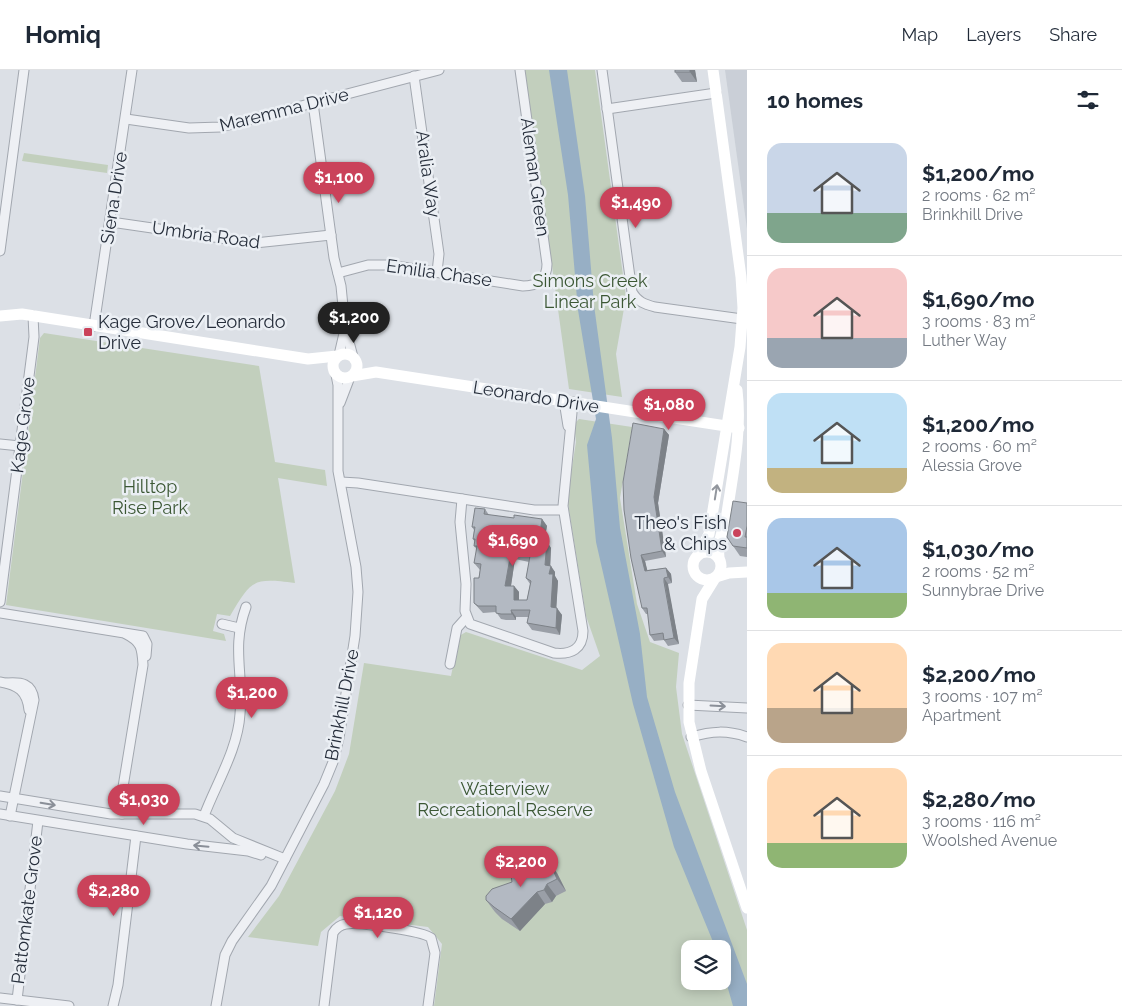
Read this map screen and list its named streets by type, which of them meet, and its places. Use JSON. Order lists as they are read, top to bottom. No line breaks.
{"streets":{"street":["Maremma Drive","Aralia Way","Aleman Green","Siena Drive","Umbria Road","Emilia Chase","Leonardo Drive","Kage Grove","Brinkhill Drive","Pattomkate Grove"]},"crossings":[["Maremma Drive","Aralia Way"],["Maremma Drive","Siena Drive"],["Aralia Way","Emilia Chase"],["Aleman Green","Emilia Chase"],["Siena Drive","Umbria Road"],["Leonardo Drive","Brinkhill Drive"]],"parks":["Simons Creek Linear Park","Hilltop Rise Park","Waterview Recreational Reserve"],"places":{"transit":["Kage Grove/Leonardo Drive"],"other":["Theo's Fish & Chips"]},"page":{"header":"Homiq","nav":["Map","Layers","Share"],"heading":"10 homes","list":[{"name":"$1,200/mo","note":"2 rooms · 62 m² · Brinkhill Drive"},{"name":"$1,690/mo","note":"3 rooms · 83 m² · Luther Way"},{"name":"$1,200/mo","note":"2 rooms · 60 m² · Alessia Grove"},{"name":"$1,030/mo","note":"2 rooms · 52 m² · Sunnybrae Drive"},{"name":"$2,200/mo","note":"3 rooms · 107 m² · Apartment"},{"name":"$2,280/mo","note":"3 rooms · 116 m² · Woolshed Avenue"}],"price":["$1,100","$1,490","$1,200","$1,080","$1,690","$1,200","$1,030","$2,200","$2,280","$1,120"]}}
